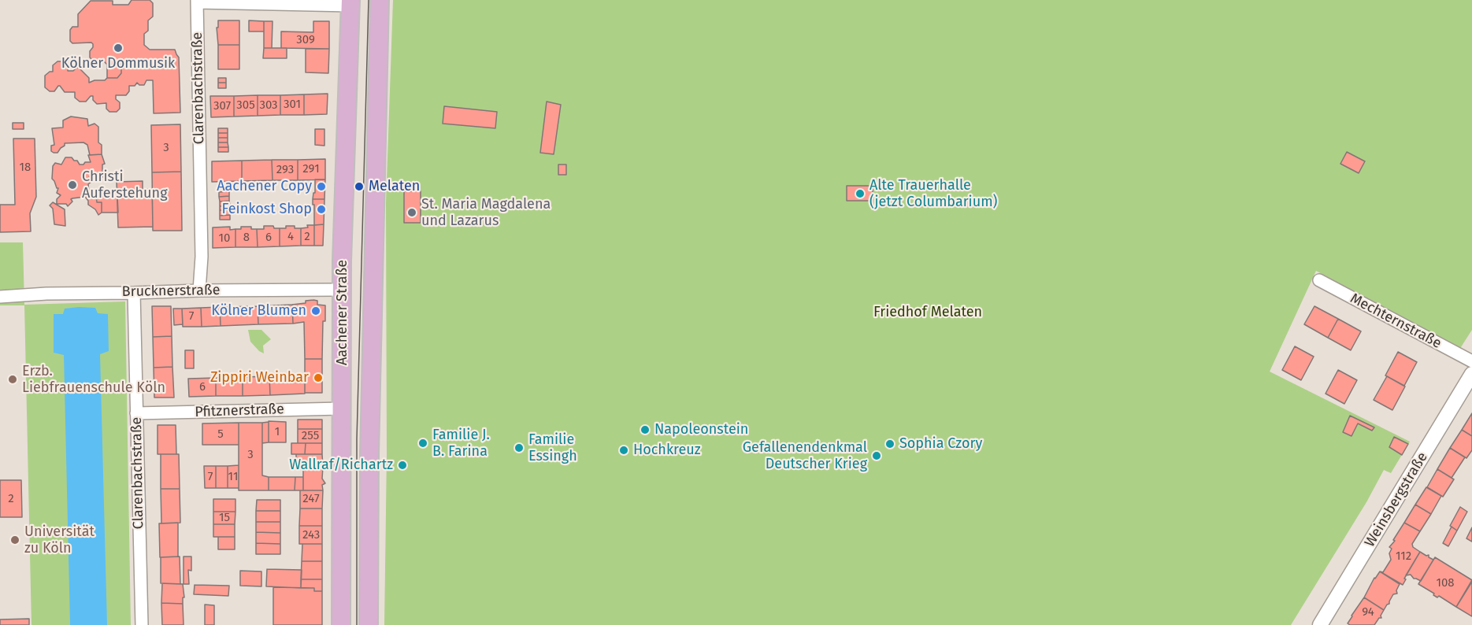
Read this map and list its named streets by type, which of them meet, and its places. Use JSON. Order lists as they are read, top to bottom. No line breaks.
{"streets":{"main road":["Aachener Straße"],"street":["Clarenbachstraße","Brucknerstraße","Mechternstraße","Pfitznerstraße","Weinsbergstraße"]},"crossings":[["Clarenbachstraße","Brucknerstraße"],["Clarenbachstraße","Pfitznerstraße"],["Brucknerstraße","Aachener Straße"],["Aachener Straße","Pfitznerstraße"]],"parks":["Friedhof Melaten"],"places":["Kölner Dommusik","Christi Auferstehung","Aachener Copy","Melaten","Alte Trauerhalle (jetzt Columbarium)","Feinkost Shop","St. Maria Magdalena und Lazarus","Kölner Blumen","Zippiri Weinbar","Erzb. Liebfrauenschule Köln","Napoleonstein","Familie J. B. Farina","Sophia Czory","Familie Essingh","Hochkreuz","Gefallenendenkmal Deutscher Krieg","Wallraf/Richartz","Universität zu Köln"],"house_numbers":["309","301","305","303","307","3","18","291","293","4","2","8","6","10","7","6","1","5","255","3","7","11","2","247","15","243","112","108","94"]}
